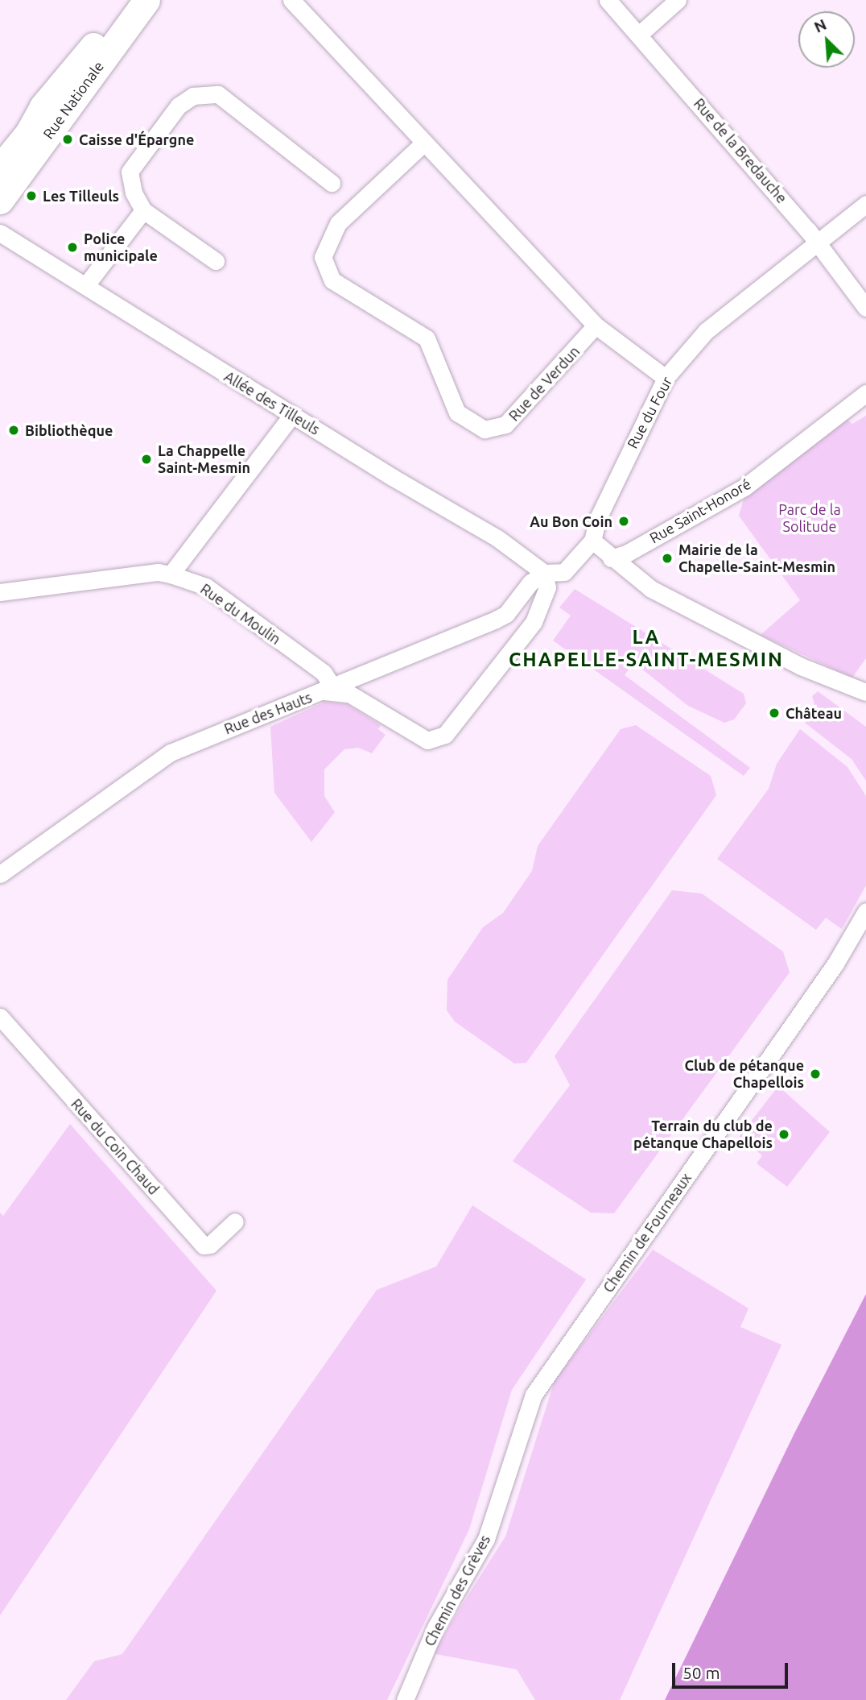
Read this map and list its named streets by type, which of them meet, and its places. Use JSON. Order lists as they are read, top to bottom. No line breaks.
{"streets":{"main road":["Rue Nationale"],"street":["Rue de la Bredauche","Rue de Verdun","Allée des Tilleuls","Rue du Four","Rue Saint-Honoré","Rue du Moulin","Rue des Hauts","Rue du Coin Chaud","Chemin de Fourneaux","Chemin des Grèves"]},"crossings":[["Rue de la Bredauche","Rue du Four"],["Allée des Tilleuls","Rue du Four"],["Allée des Tilleuls","Rue des Hauts"],["Rue du Four","Rue des Hauts"],["Rue du Moulin","Rue des Hauts"],["Chemin de Fourneaux","Chemin des Grèves"]],"districts":["LA CHAPELLE-SAINT-MESMIN"],"parks":["Parc de la Solitude"],"places":["Caisse d'Épargne","Les Tilleuls","Police municipale","Bibliothèque","La Chappelle Saint-Mesmin","Au Bon Coin","Mairie de la Chapelle-Saint-Mesmin","Château","Club de pétanque Chapellois","Terrain du club de pétanque Chapellois"],"scale_bar":"50 m","north":"top left"}
